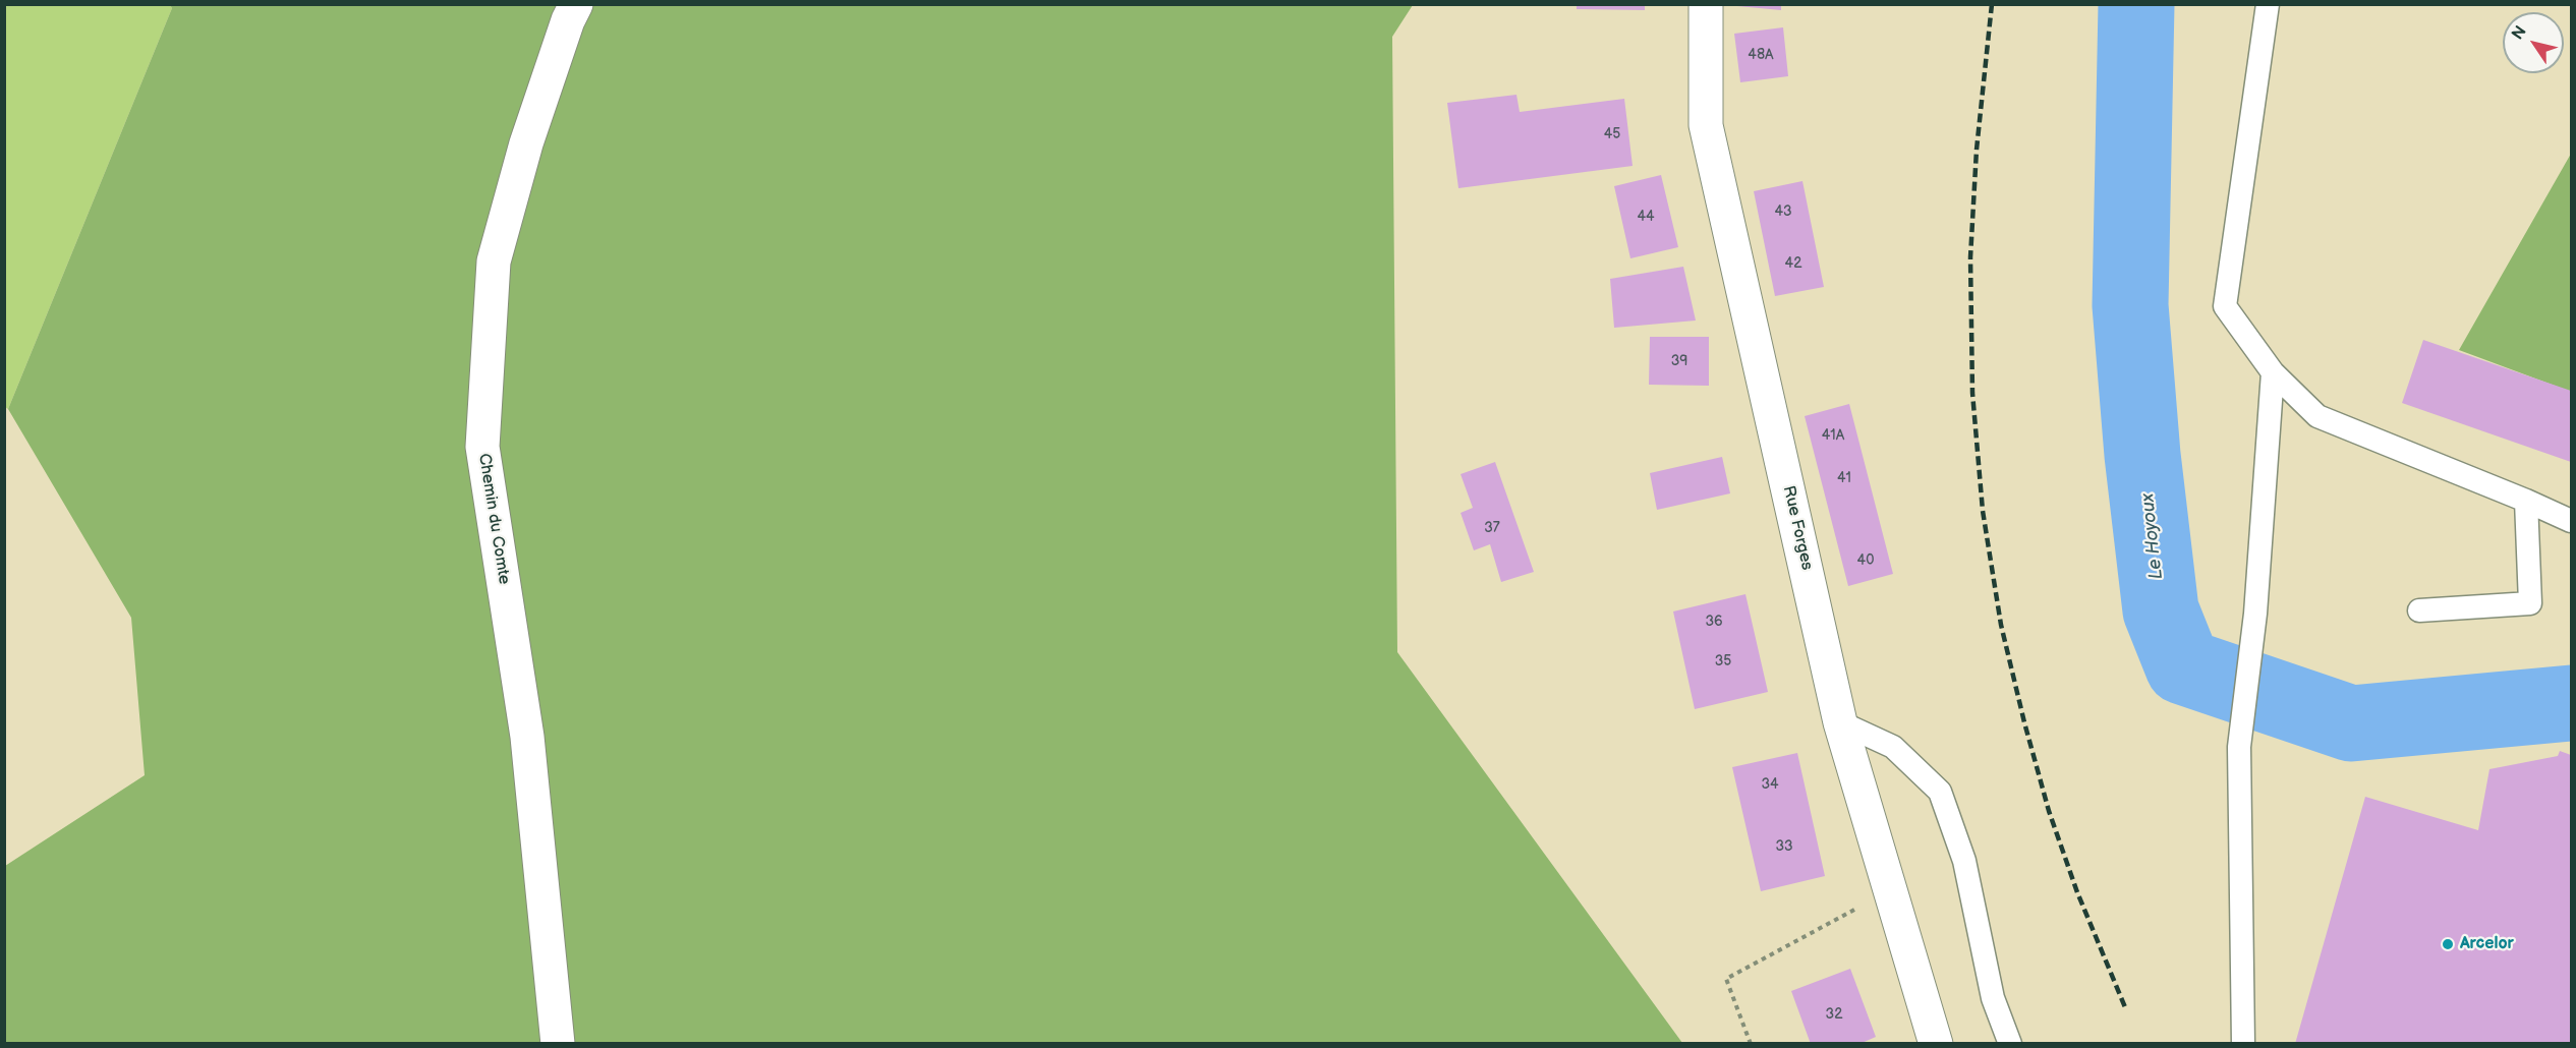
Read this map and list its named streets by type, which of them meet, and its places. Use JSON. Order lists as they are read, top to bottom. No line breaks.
{"streets":{"main road":["Chemin du Comte","Rue Forges"]},"water":["Le Hoyoux"],"places":["Arcelor"],"house_numbers":["48A","45","43","44","42","39","41A","41","37","40","36","35","34","33","32"],"north":"top left"}
